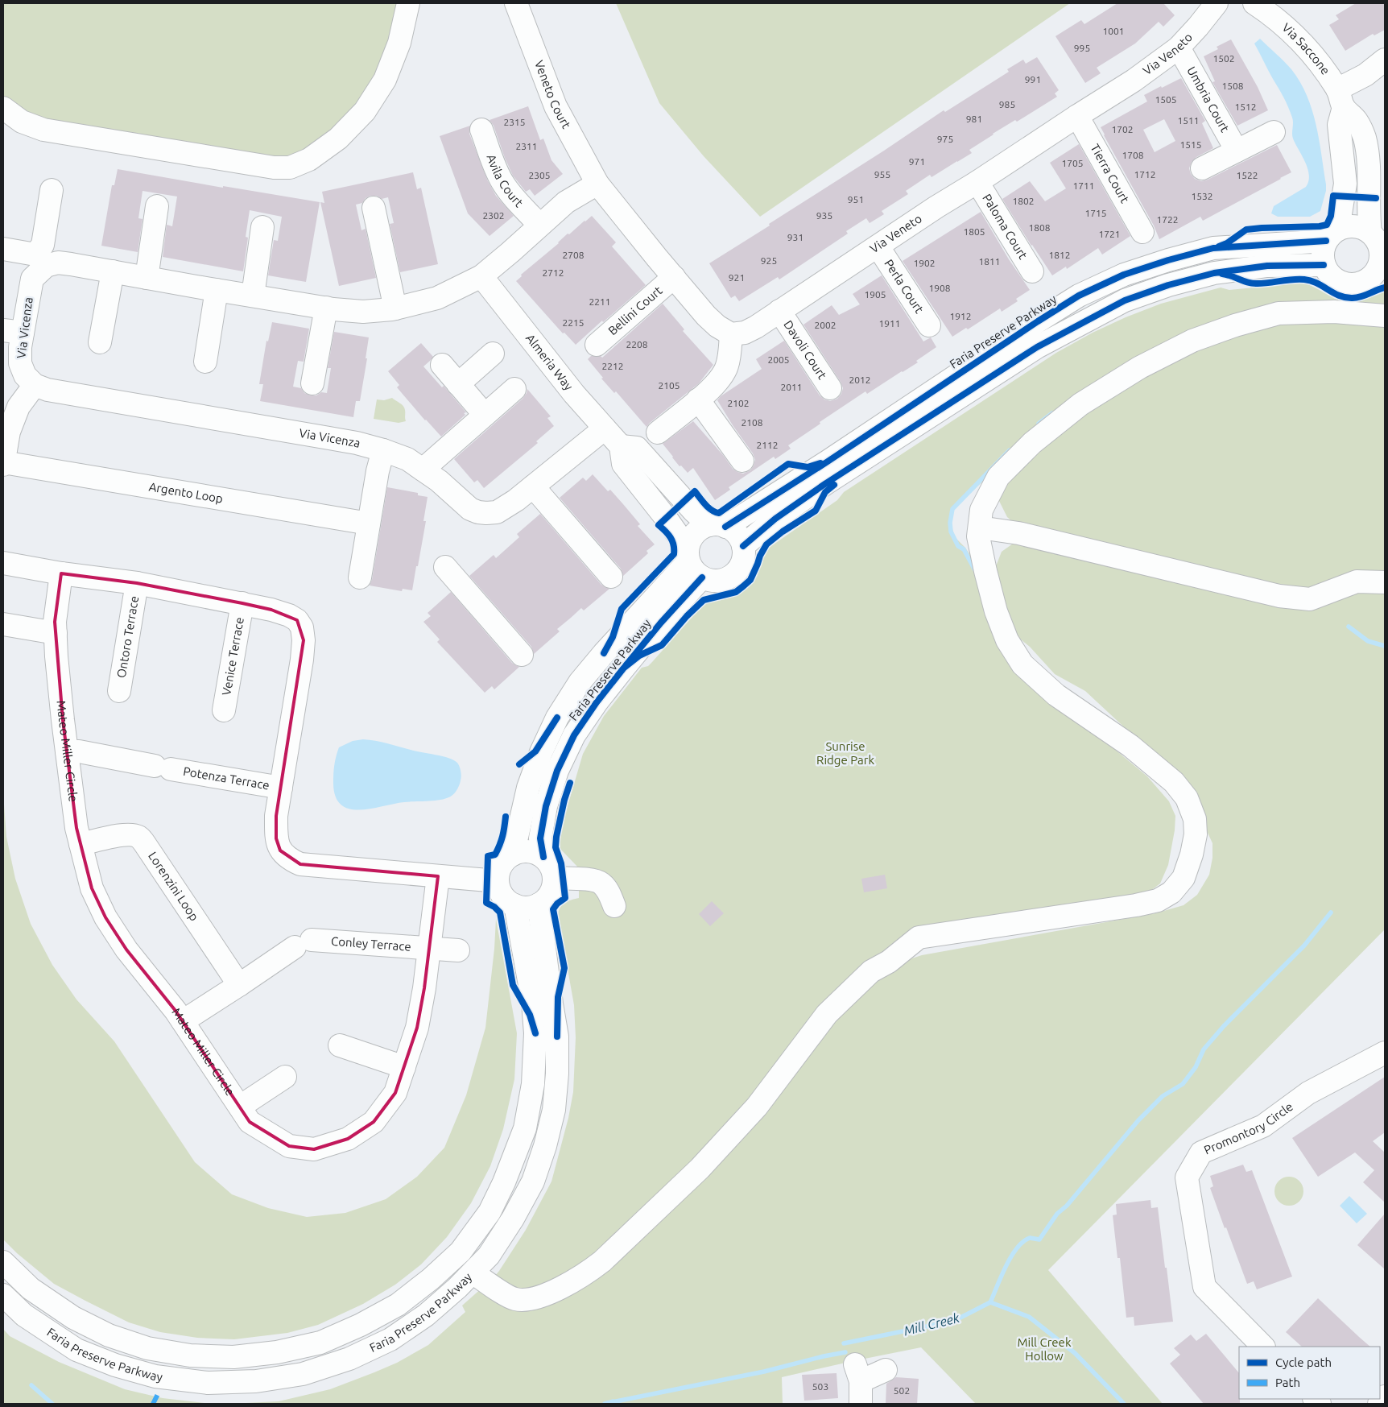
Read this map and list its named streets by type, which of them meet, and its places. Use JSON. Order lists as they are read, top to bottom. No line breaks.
{"streets":{"street":["Via Saccone","Via Veneto","Veneto Court","Umbria Court","Tierra Court","Avila Court","Paloma Court","Perla Court","Bellini Court","Via Vicenza","Faria Preserve Parkway","Davoli Court","Almeria Way","Argento Loop","Ontoro Terrace","Venice Terrace","Mateo Miller Circle","Potenza Terrace","Lorenzini Loop","Conley Terrace","Promontory Circle"]},"crossings":[["Via Saccone","Faria Preserve Parkway"],["Via Veneto","Umbria Court"],["Via Veneto","Tierra Court"],["Via Veneto","Paloma Court"],["Via Veneto","Perla Court"],["Via Veneto","Davoli Court"],["Via Vicenza","Almeria Way"],["Via Vicenza","Argento Loop"],["Mateo Miller Circle","Potenza Terrace"],["Mateo Miller Circle","Lorenzini Loop"],["Mateo Miller Circle","Conley Terrace"],["Lorenzini Loop","Conley Terrace"]],"water":["Mill Creek"],"parks":["Sunrise Ridge Park","Mill Creek Hollow"],"house_numbers":["1001","995","1502","991","1508","1505","985","1512","981","1511","2315","1702","975","1515","2311","1708","971","1705","955","1712","2305","1522","1711","1532","951","1802","1715","2302","935","1722","1808","1805","1721","931","2708","1812","925","1811","1902","2712","921","1908","1905","2211","1912","2215","1911","2002","2208","2005","2212","2012","2105","2011","2102","2108","2112","503","502"],"legend":["Cycle path","Path"]}
